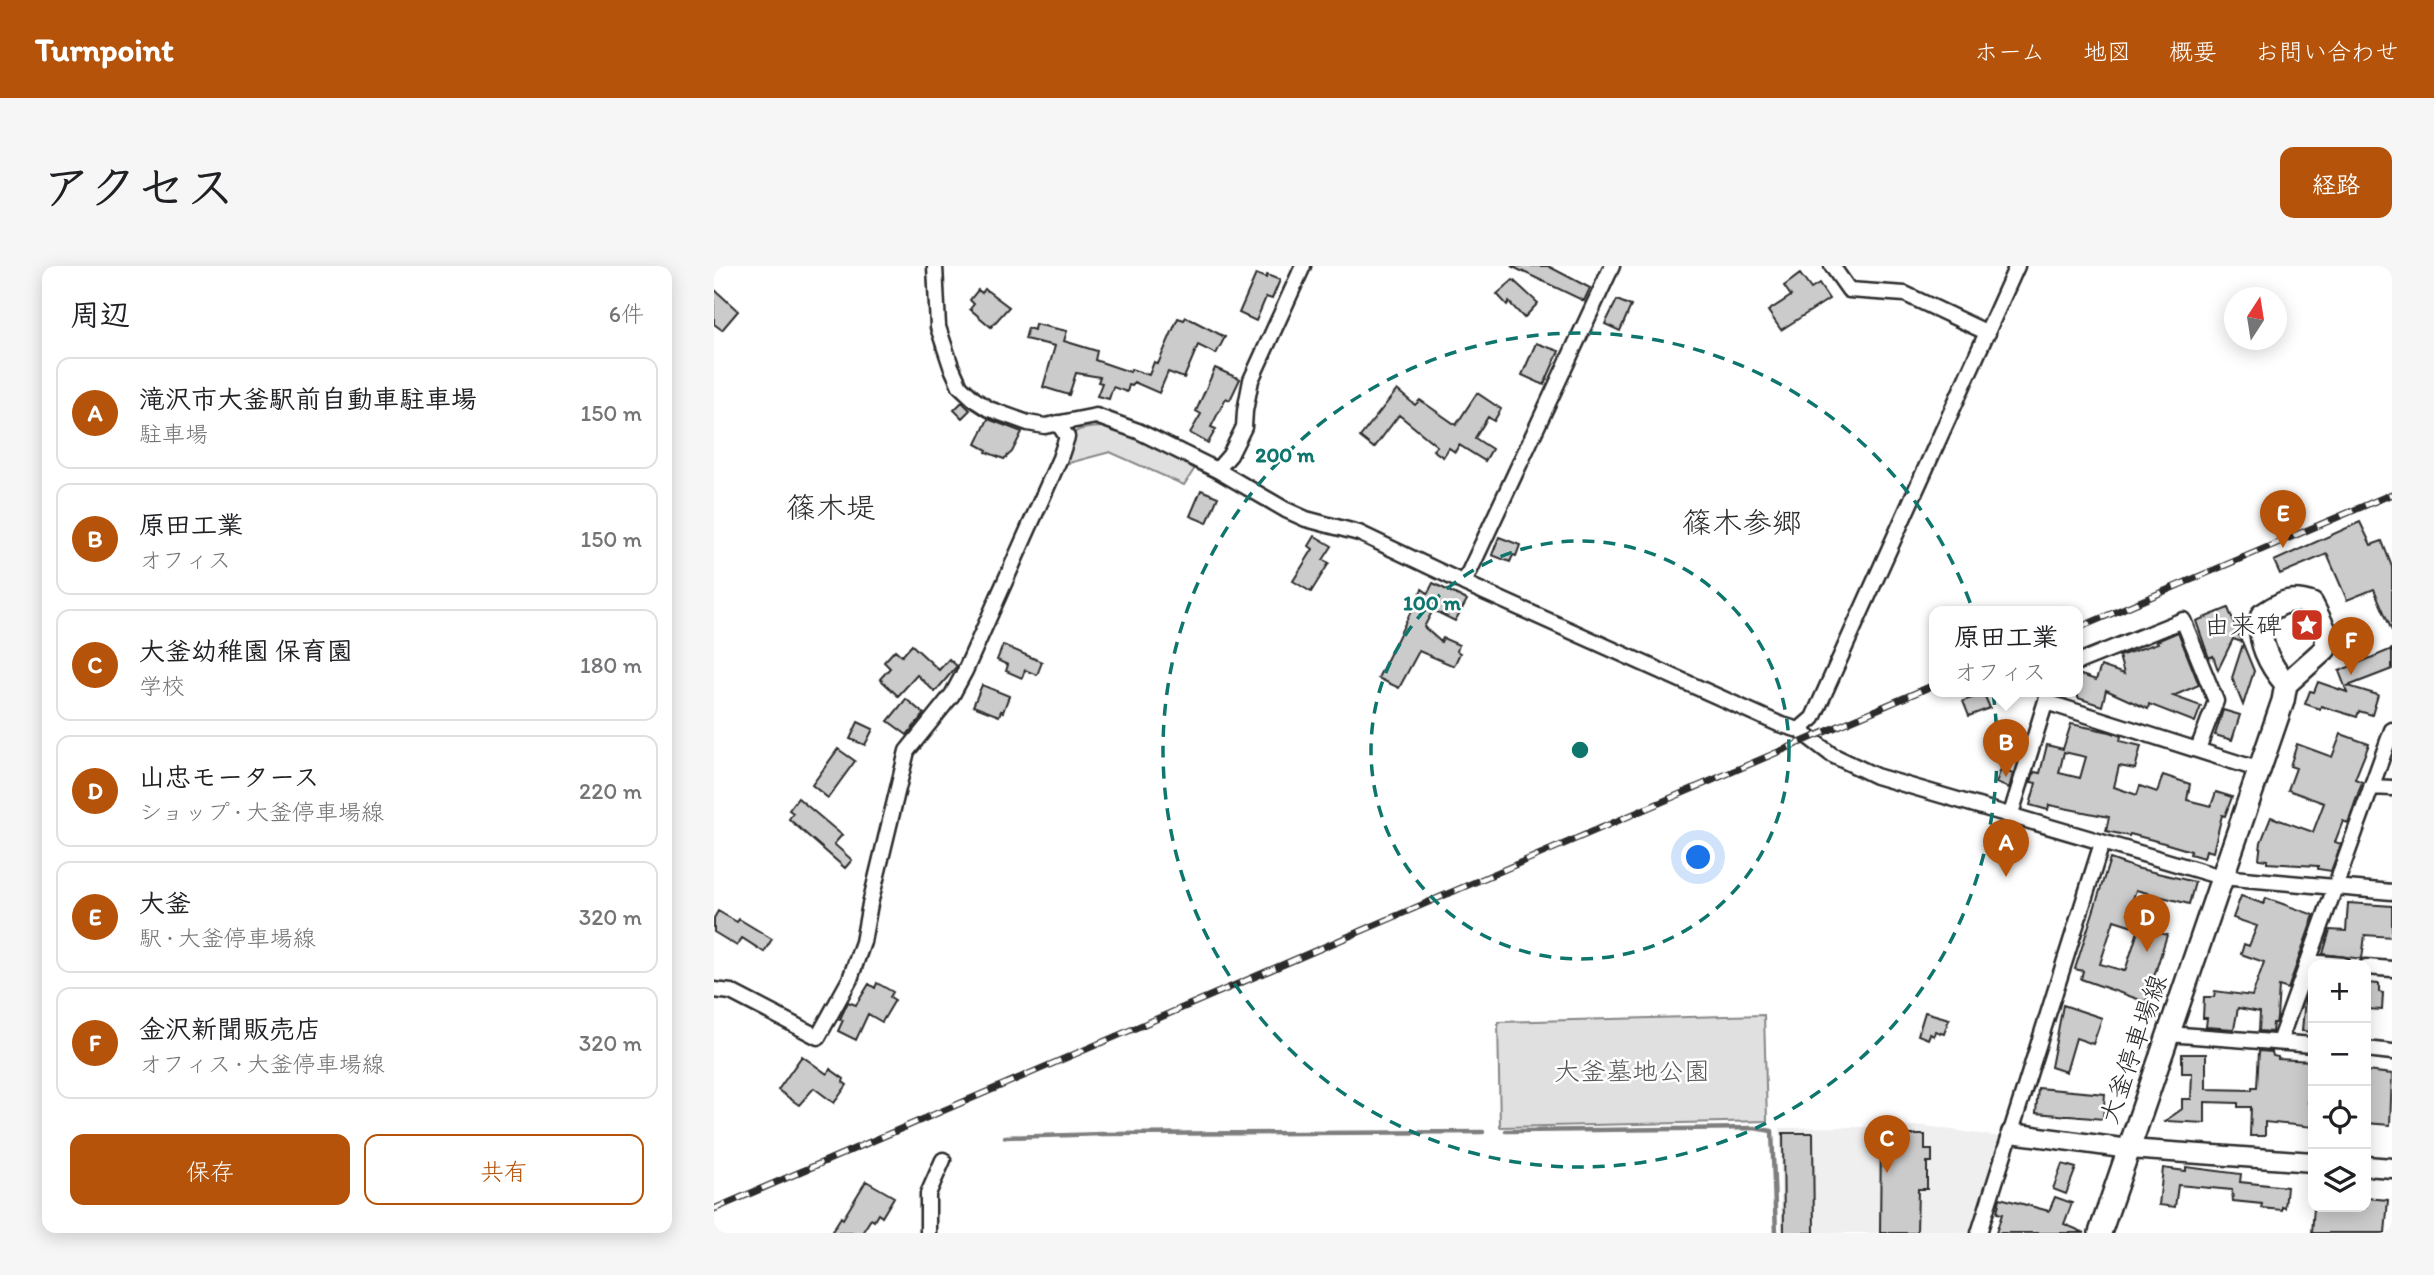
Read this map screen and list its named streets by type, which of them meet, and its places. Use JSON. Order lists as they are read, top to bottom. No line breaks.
{"streets":{"main road":["大釜停車場線"]},"districts":["篠木堤","篠木参郷"],"parks":["大釜墓地公園"],"places":{"place":["由来碑"]},"north":"top","page":{"header":"Turnpoint","nav":["ホーム","地図","概要","お問い合わせ"],"title":"アクセス","buttons":["経路",["保存","共有"]],"heading":["周辺","6件"],"list":[{"mark":"A","name":"滝沢市大釜駅前自動車駐車場","note":"駐車場","value":"150 m"},{"mark":"B","name":"原田工業","note":"オフィス","value":"150 m"},{"mark":"C","name":"大釜幼稚園 保育園","note":"学校","value":"180 m"},{"mark":"D","name":"山忠モータース","note":"ショップ · 大釜停車場線","value":"220 m"},{"mark":"E","name":"大釜","note":"駅 · 大釜停車場線","value":"320 m"},{"mark":"F","name":"金沢新聞販売店","note":"オフィス · 大釜停車場線","value":"320 m"}],"pins":["E","F","B","A","D","C"],"popup":["原田工業","オフィス"],"map_buttons":["+","−"]},"rings":["200 m","100 m"]}
